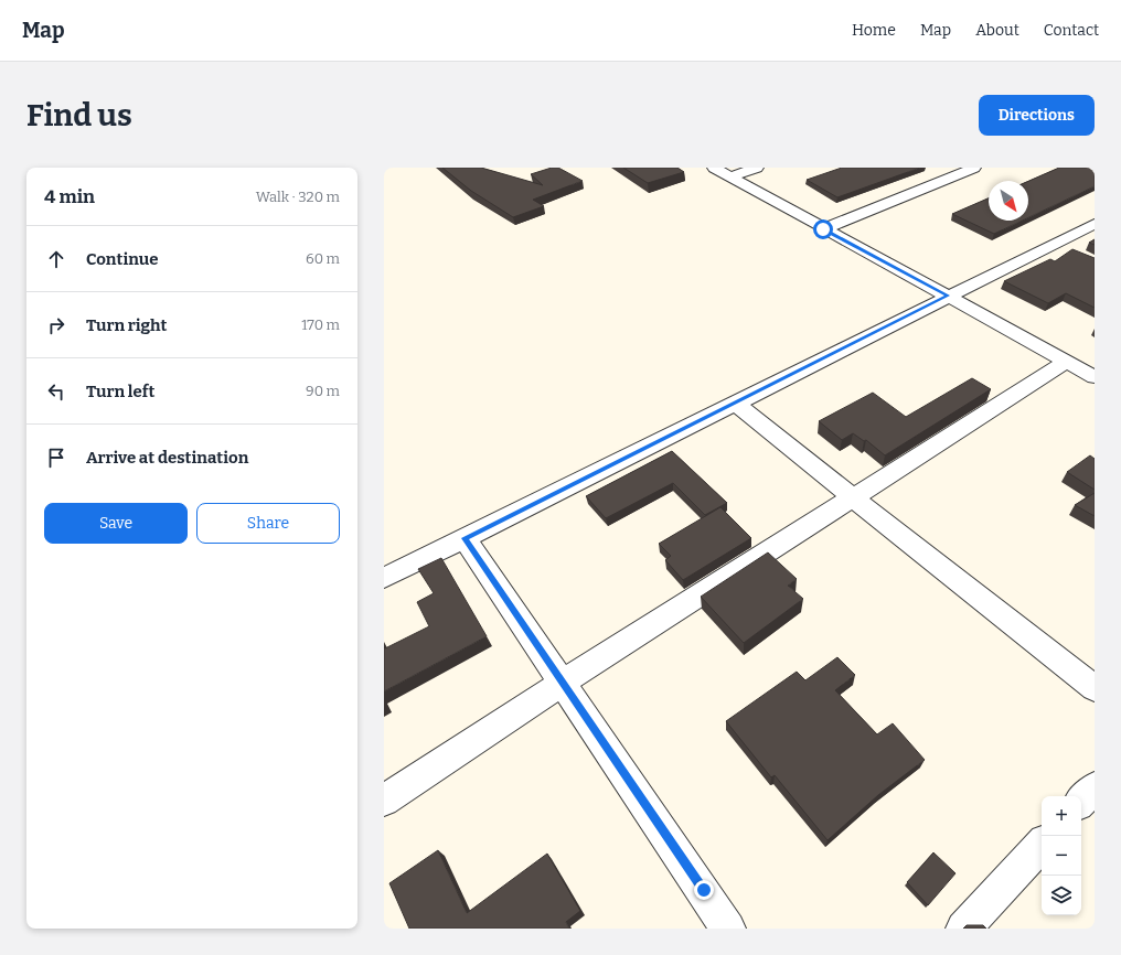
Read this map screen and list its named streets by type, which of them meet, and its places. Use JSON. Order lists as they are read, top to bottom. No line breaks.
{"north":"bottom right","page":{"header":"Map","nav":["Home","Map","About","Contact"],"buttons":["Directions",["Save","Share"]],"title":"Find us","heading":["4 min","Walk · 320 m"],"list":[["Continue","60 m"],["Turn right","170 m"],["Turn left","90 m"],"Arrive at destination"],"map_buttons":["+","−"]}}
